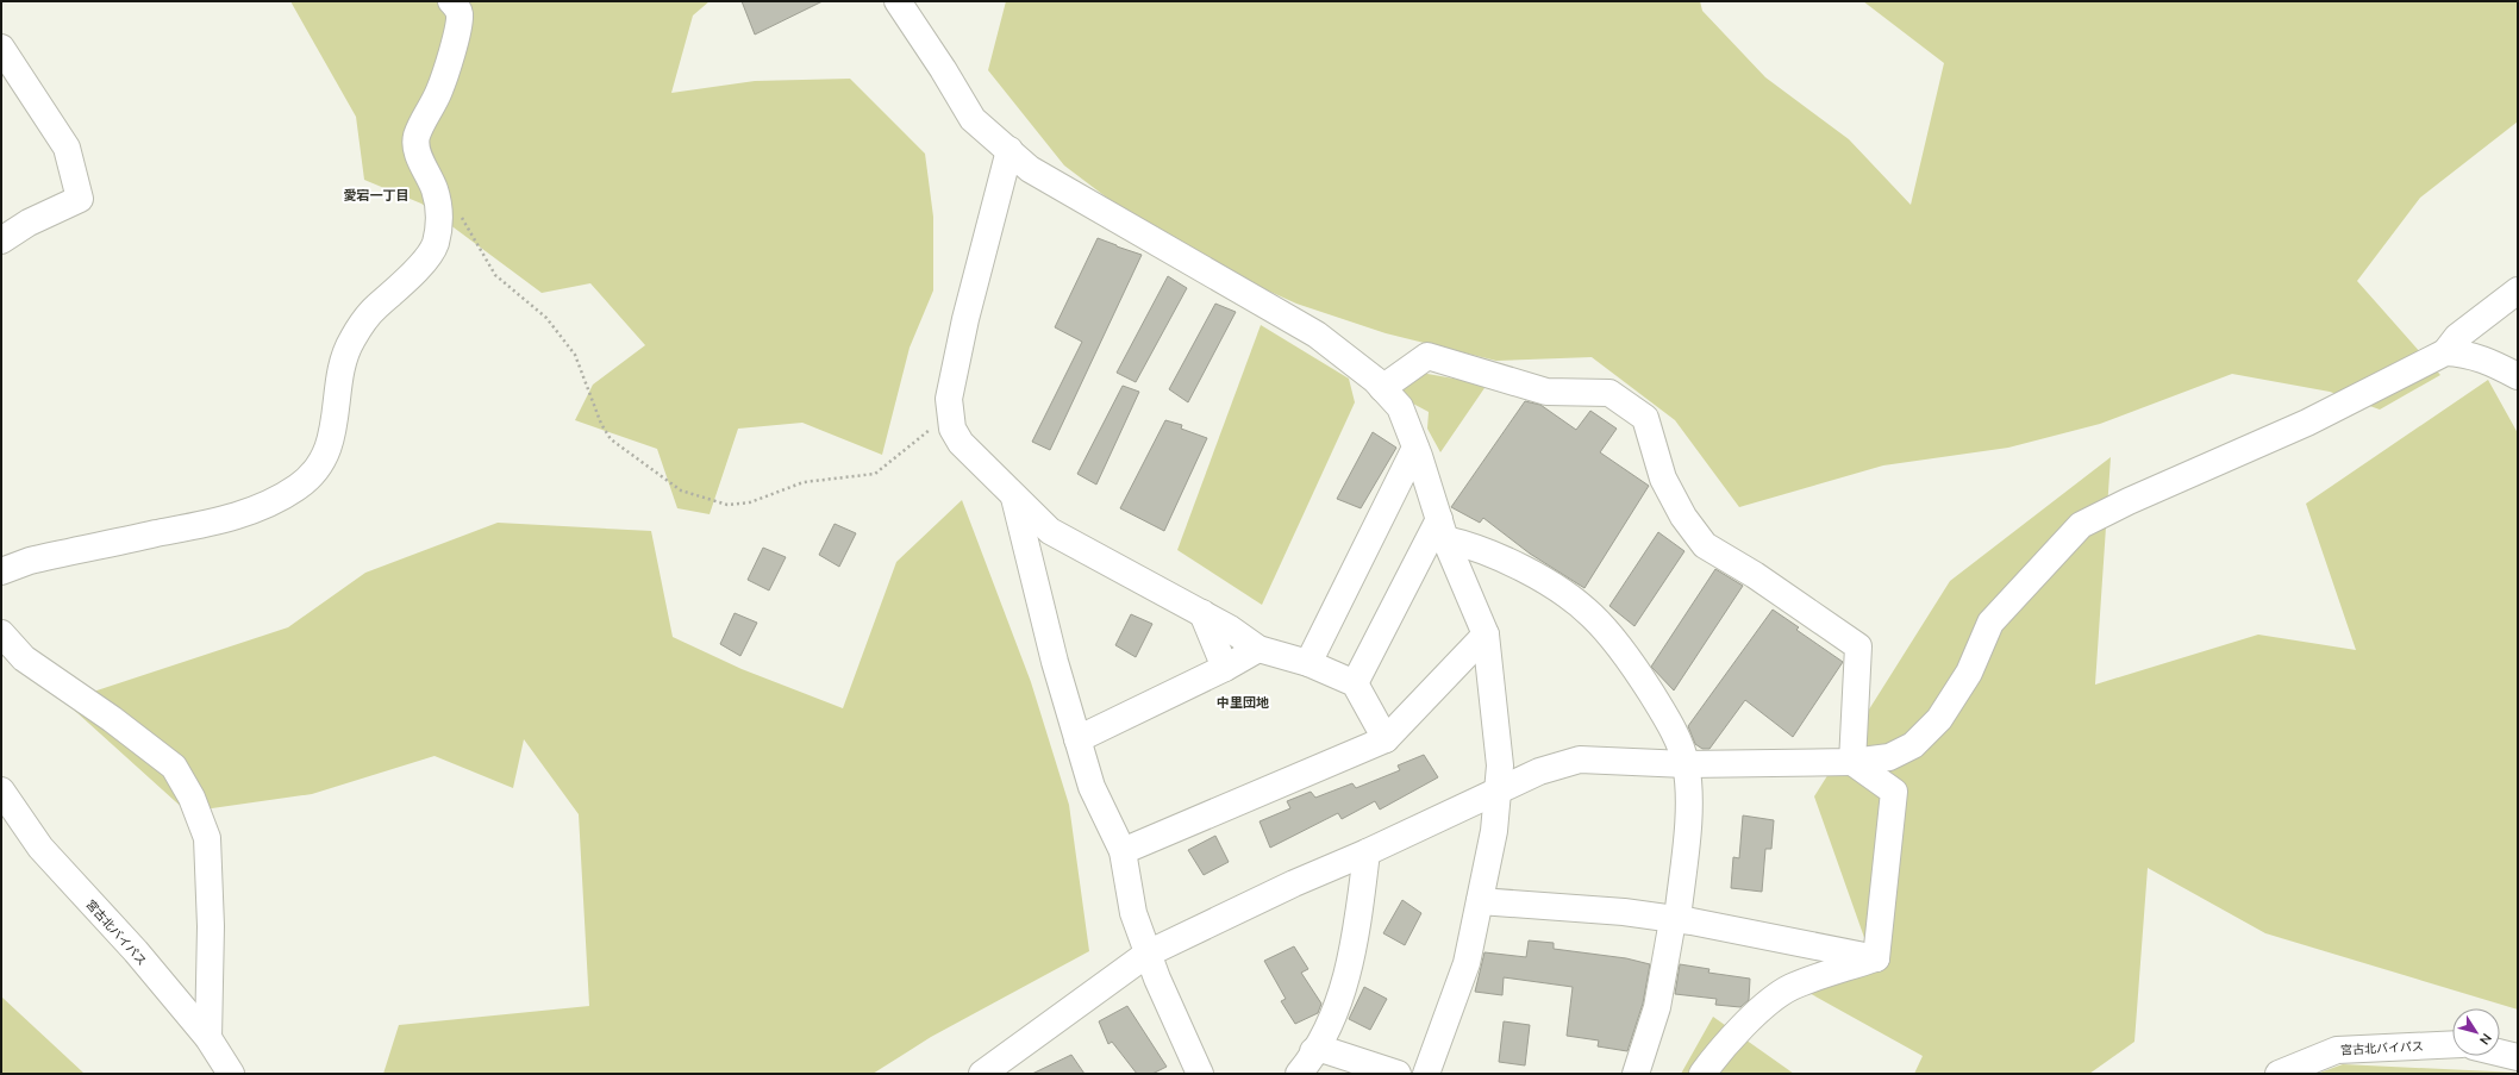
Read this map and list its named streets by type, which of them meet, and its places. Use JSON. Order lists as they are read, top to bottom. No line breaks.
{"streets":{"main road":["宮古北バイパス"]},"districts":["愛宕一丁目","中里団地"],"north":"bottom right"}
